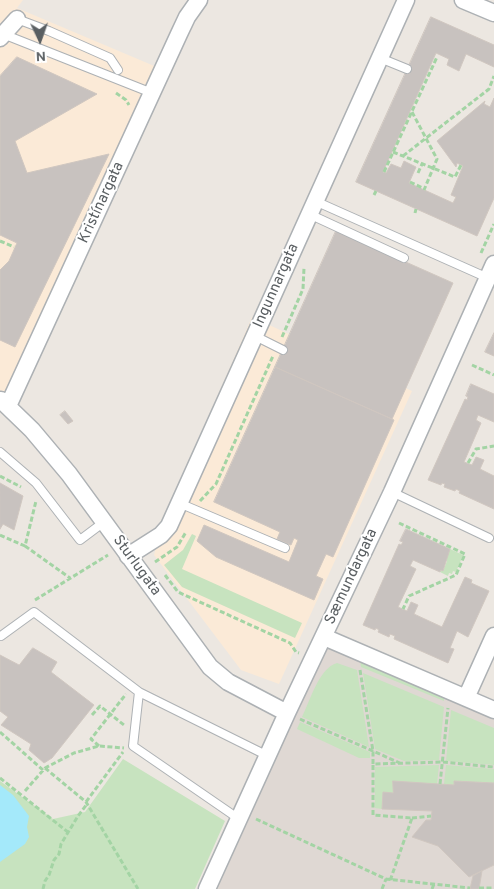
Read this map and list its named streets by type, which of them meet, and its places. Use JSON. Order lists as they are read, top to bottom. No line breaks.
{"streets":{"street":["Kristínargata","Ingunnargata","Sturlugata","Sæmundargata"]},"crossings":[["Kristínargata","Sturlugata"],["Ingunnargata","Sturlugata"],["Sturlugata","Sæmundargata"]],"north":"bottom"}
